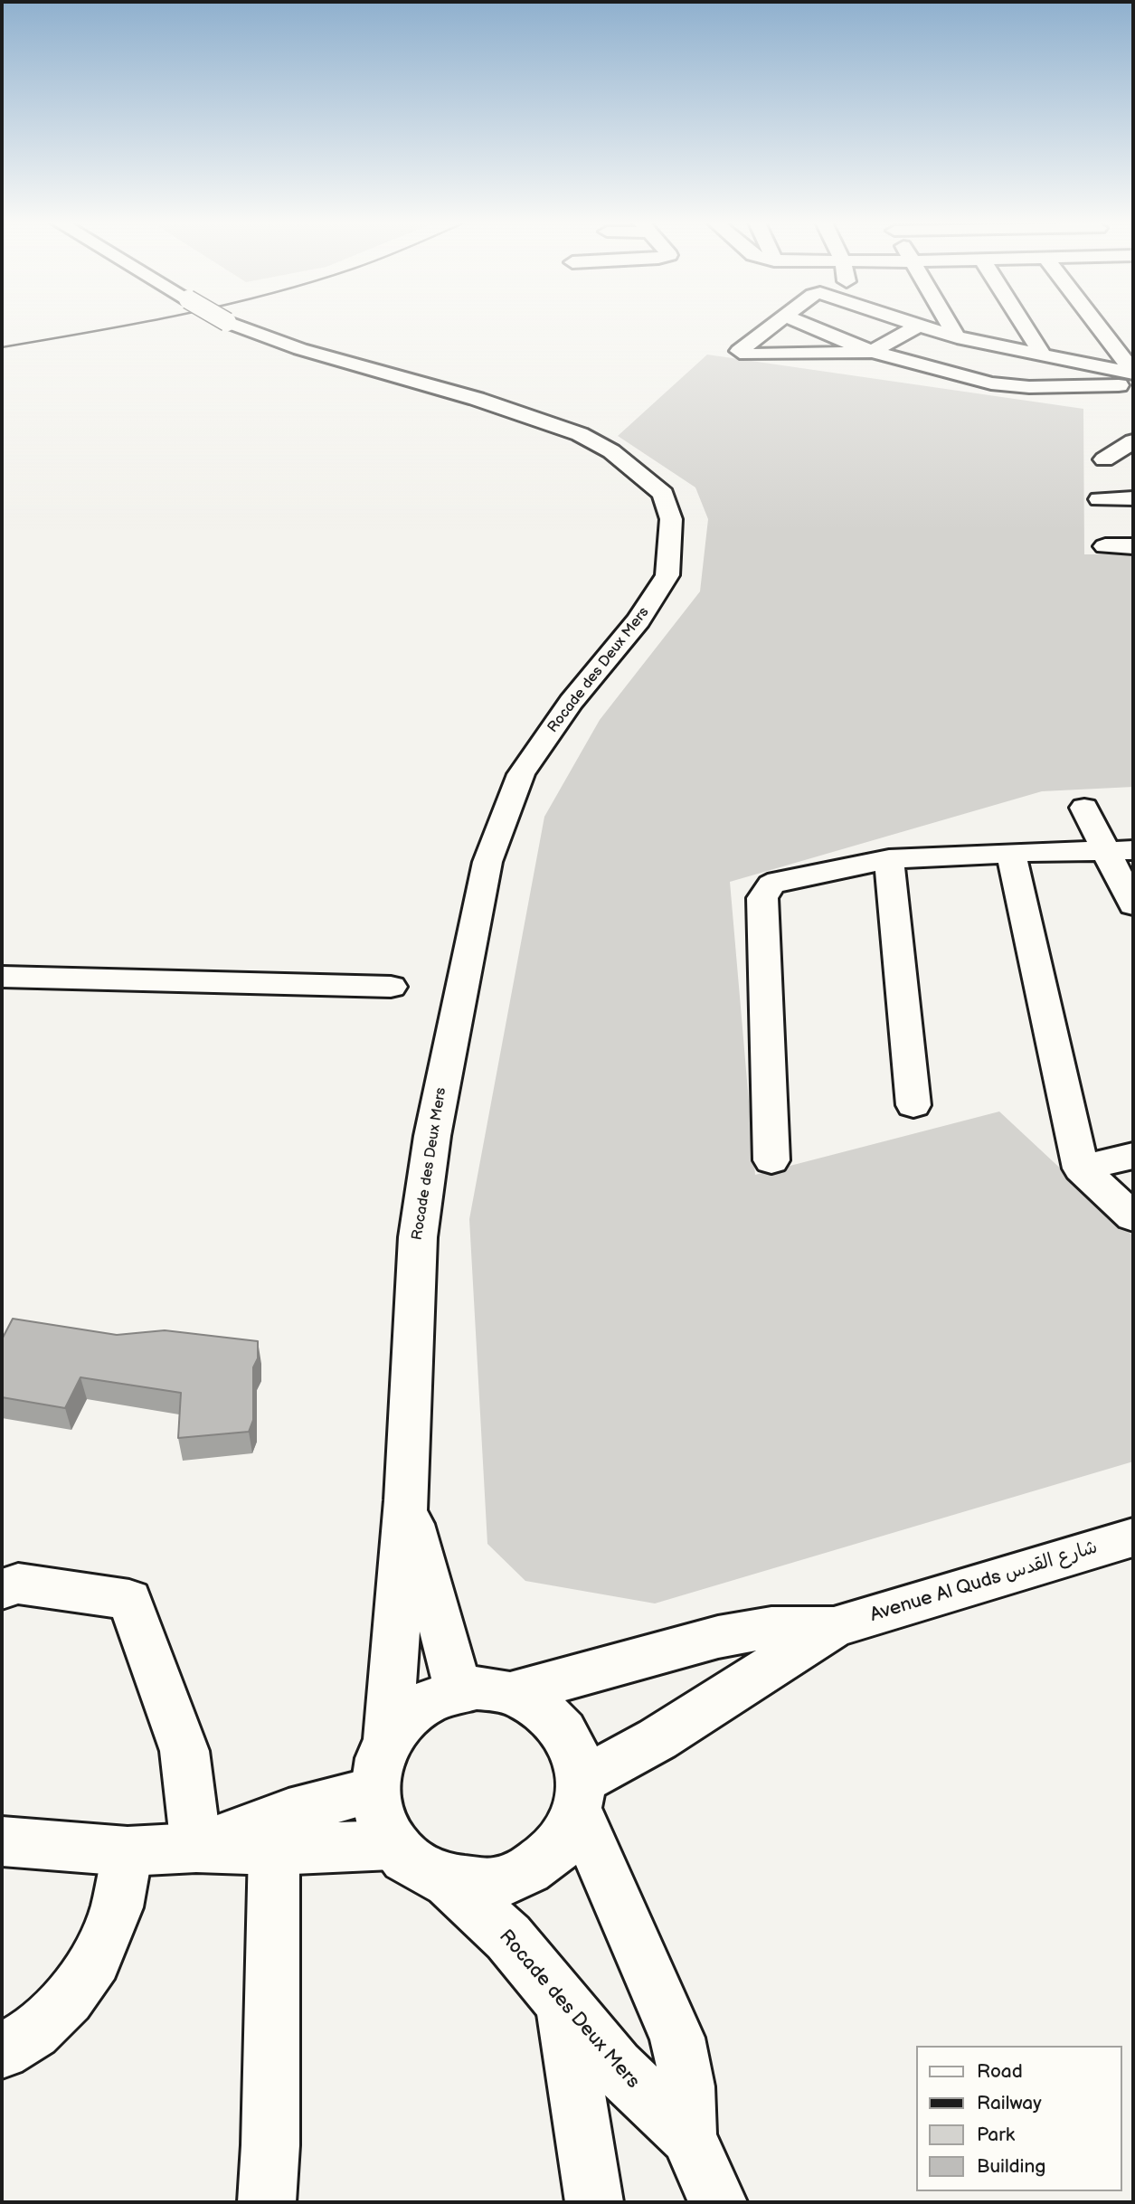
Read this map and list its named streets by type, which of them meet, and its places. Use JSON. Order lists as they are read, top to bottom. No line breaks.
{"streets":{"main road":["Rocade des Deux Mers","Avenue Al Quds شارع القدس"]},"crossings":[["Rocade des Deux Mers","Avenue Al Quds شارع القدس"]],"legend":["Road","Railway","Park","Building"]}
